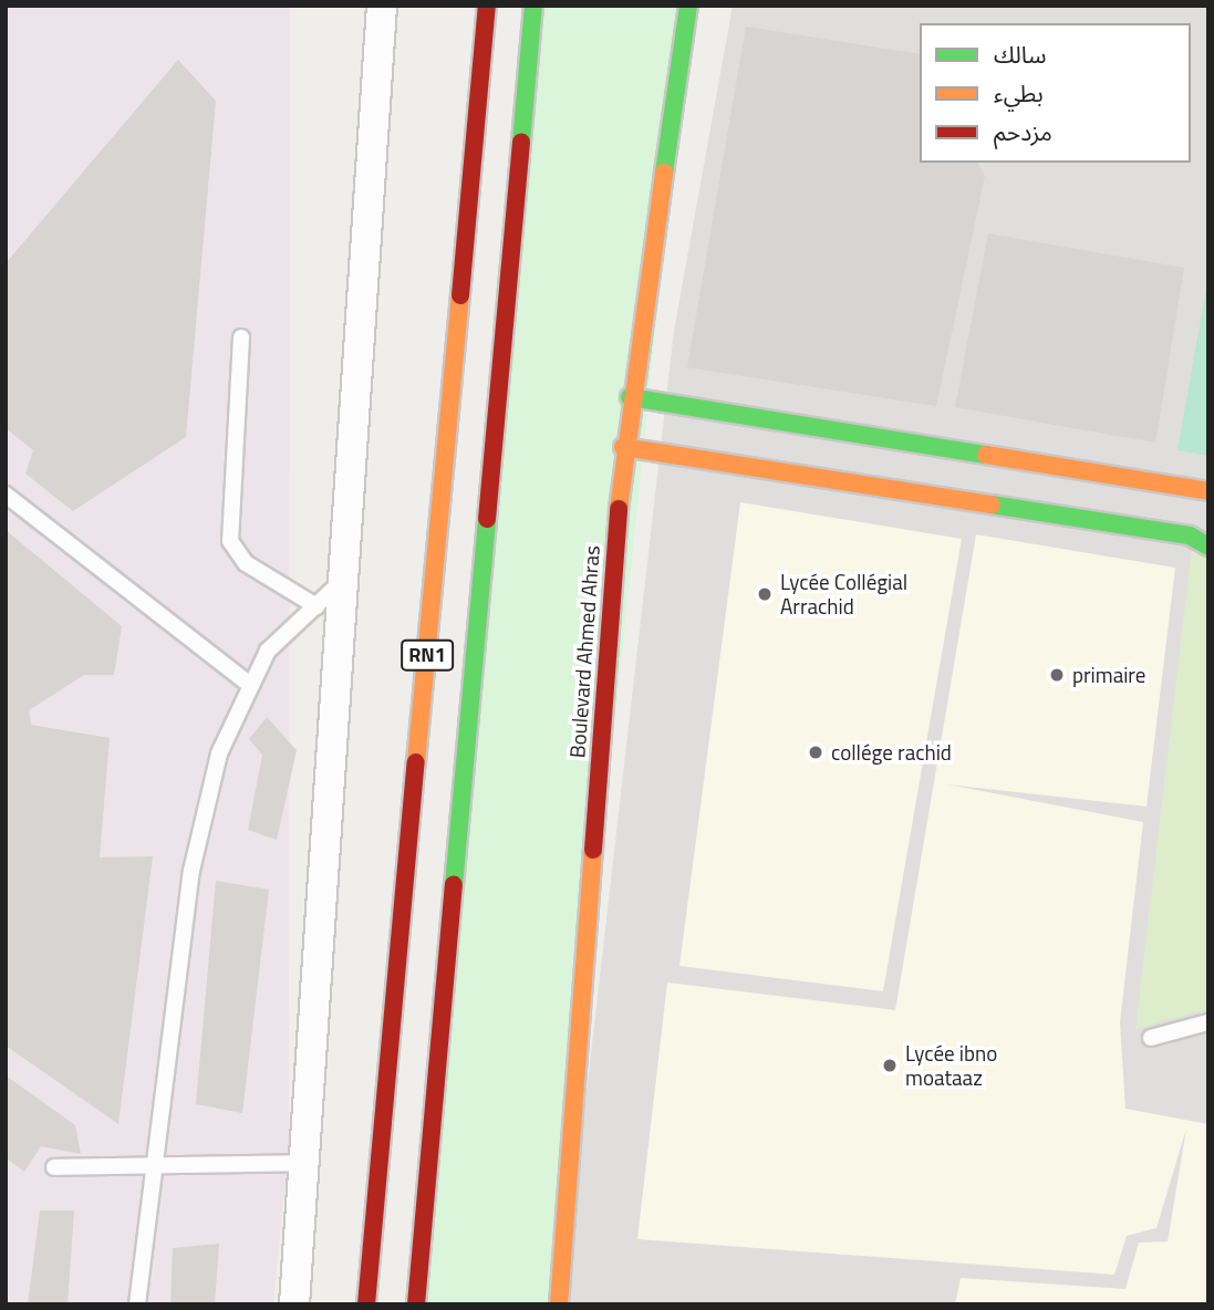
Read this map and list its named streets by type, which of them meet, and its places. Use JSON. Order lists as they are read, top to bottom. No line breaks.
{"streets":{"main road":["Boulevard Ahmed Ahras","RN1"]},"places":["Lycée Collégial Arrachid","primaire","collége rachid","Lycée ibno moataaz"],"legend":["سالك","بطيء","مزدحم"]}
